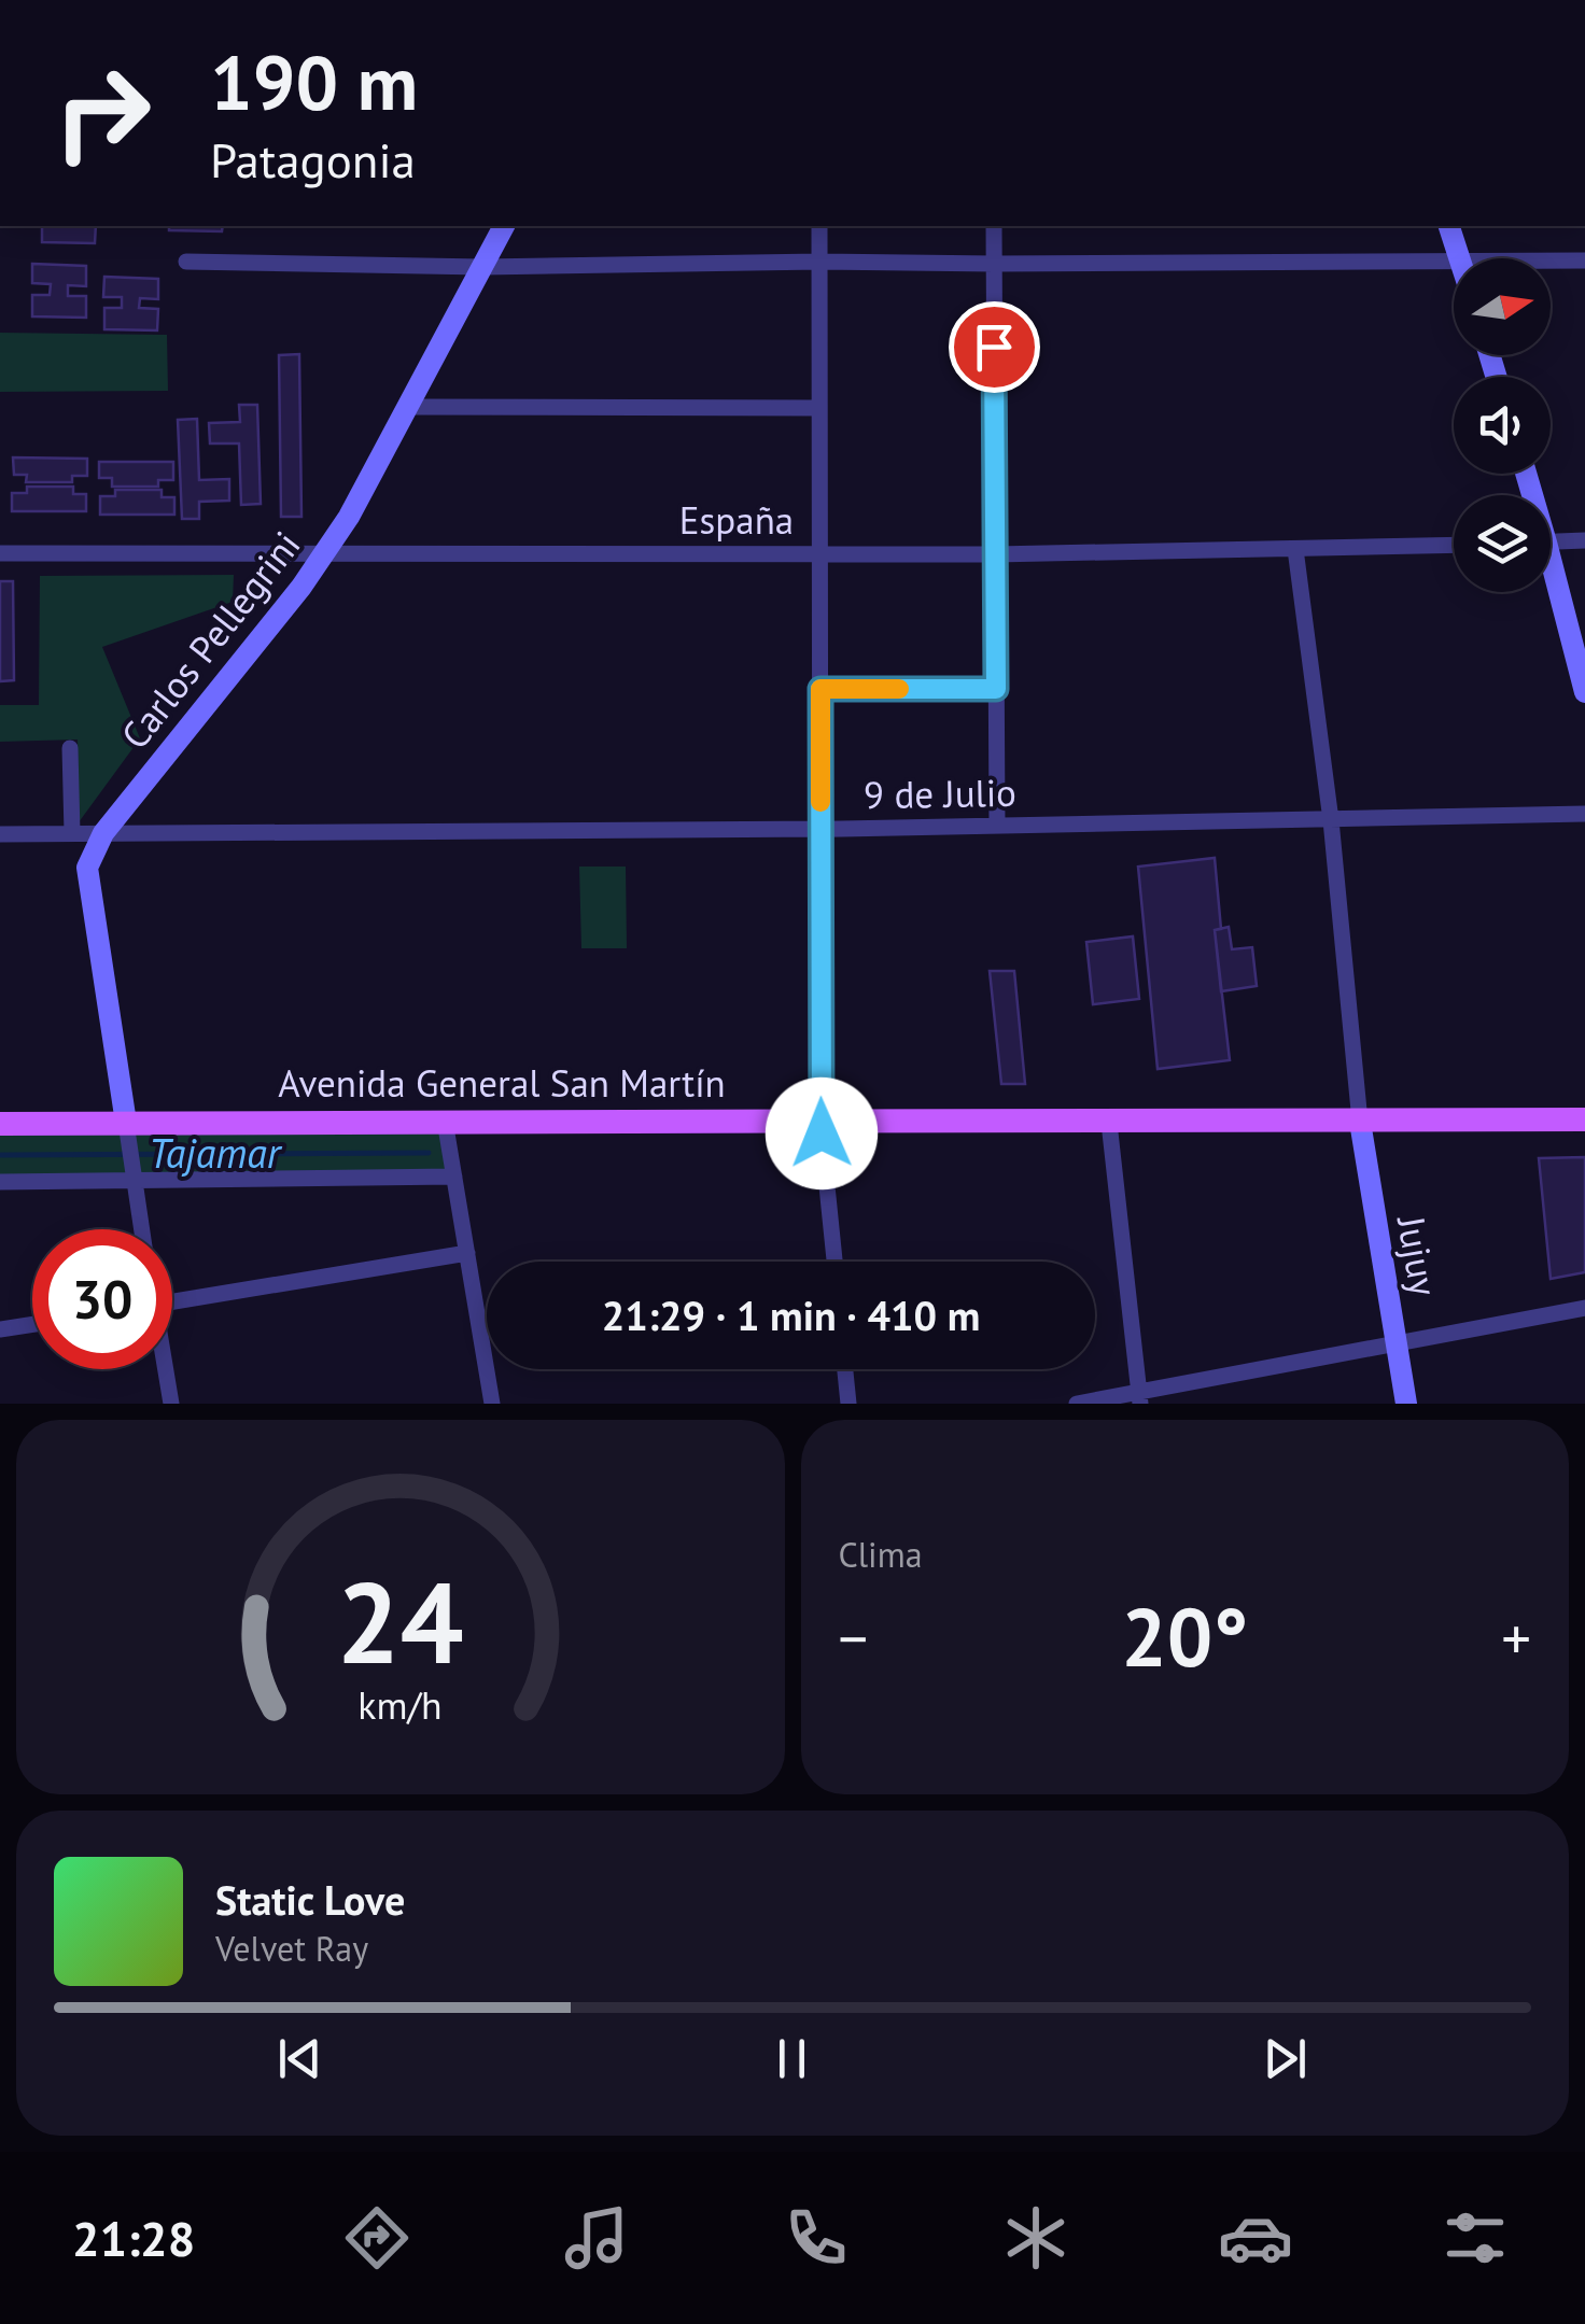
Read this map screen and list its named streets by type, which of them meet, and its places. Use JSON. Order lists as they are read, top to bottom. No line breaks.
{"streets":{"main road":["Avenida General San Martín"],"street":["España","Carlos Pellegrini","9 de Julio","Jujuy"]},"crossings":[["España","Carlos Pellegrini"],["Carlos Pellegrini","9 de Julio"],["Carlos Pellegrini","Avenida General San Martín"],["Avenida General San Martín","Jujuy"]],"water":["Tajamar"],"north":"right","page":{"turn":["190 m","Patagonia"],"limit":"30","trip":"21:29 · 1 min · 410 m","tile":"Clima","heat":["−","20°","+"],"song":["Static Love","Velvet Ray"],"tabs":"21:28","gauge":["24","km/h"]}}
